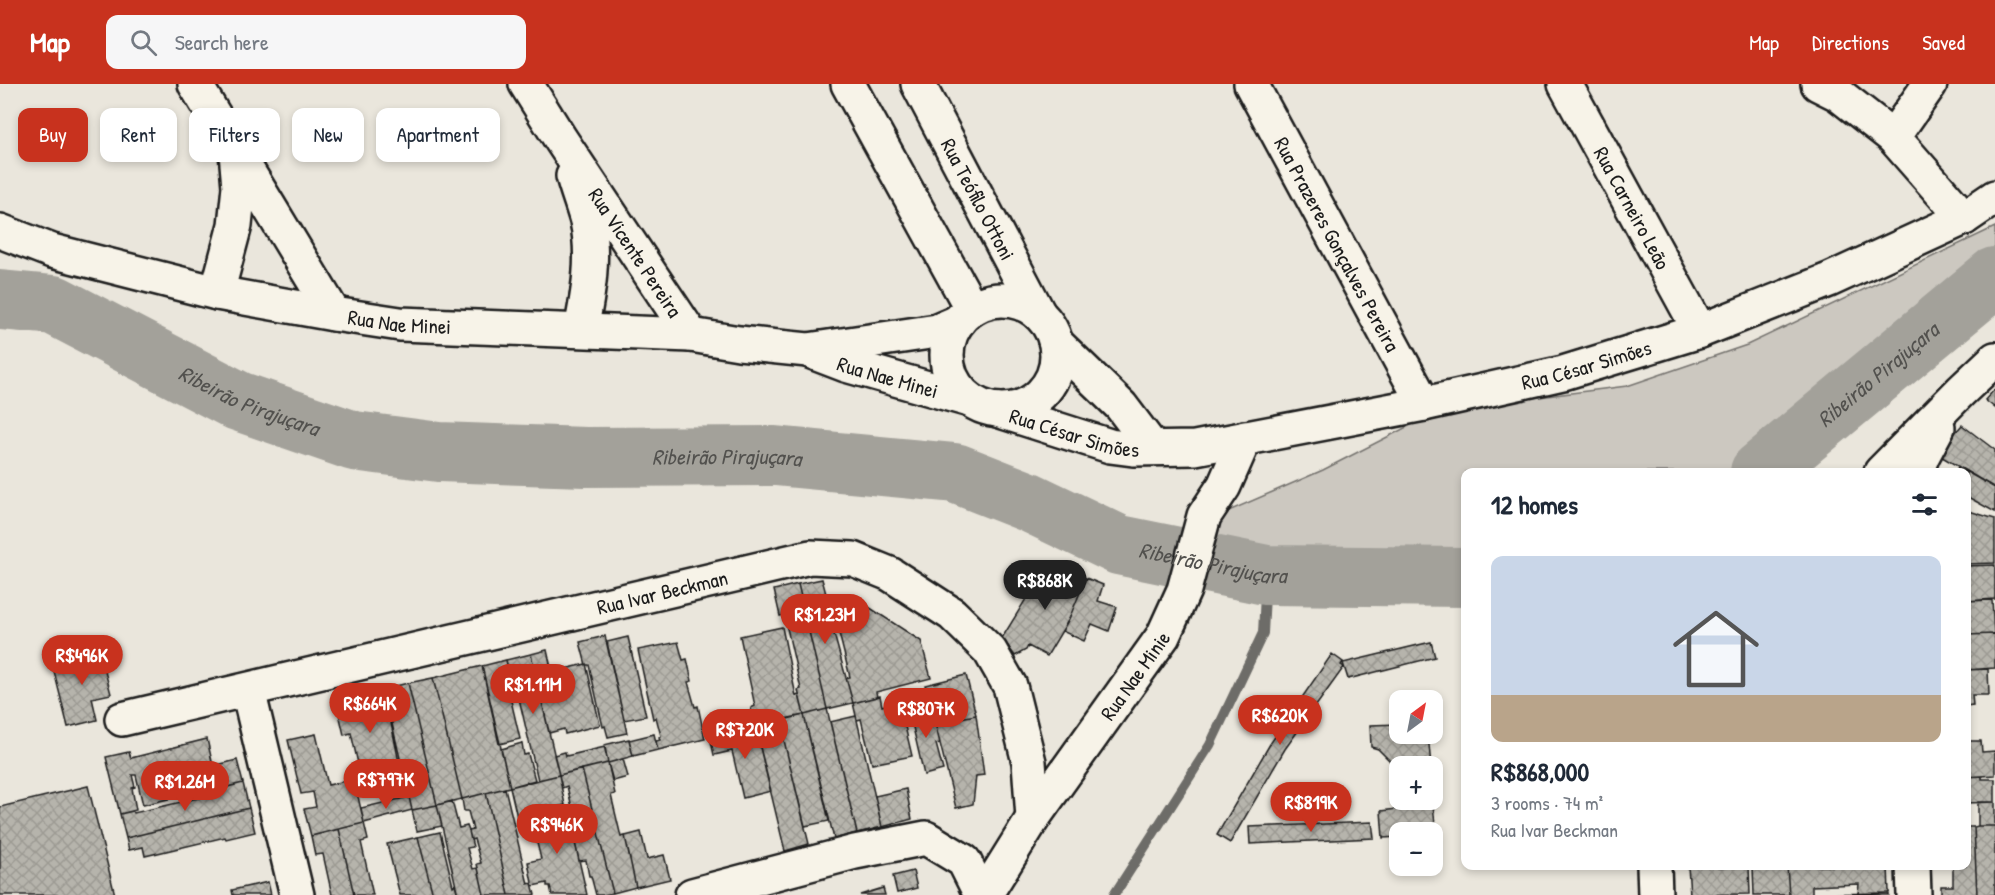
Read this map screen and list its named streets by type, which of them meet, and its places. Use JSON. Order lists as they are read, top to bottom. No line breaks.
{"streets":{"street":["Rua Teófilo Ottoni","Rua Carneiro Leão","Rua Prazeres Gonçalves Pereira","Rua Vicente Pereira","Rua Nae Minei","Rua César Simões","Rua Ivar Beckman","Rua Nae Minie"]},"crossings":[["Rua Teófilo Ottoni","Rua Nae Minei"],["Rua Teófilo Ottoni","Rua César Simões"],["Rua Carneiro Leão","Rua César Simões"],["Rua Prazeres Gonçalves Pereira","Rua César Simões"],["Rua Vicente Pereira","Rua Nae Minei"],["Rua Nae Minei","Rua César Simões"],["Rua César Simões","Rua Nae Minie"],["Rua Ivar Beckman","Rua Nae Minie"]],"water":["Ribeirão Pirajuçara"],"north":"top right","page":{"header":"Map","search":"Search here","nav":["Map","Directions","Saved"],"chip":["Buy","Rent","Filters","New","Apartment"],"heading":"12 homes","list":[{"name":"R$868,000","note":"3 rooms · 74 m² · Rua Ivar Beckman"}],"price":["R$868K","R$1.23M","R$496K","R$1.11M","R$664K","R$807K","R$620K","R$720K","R$797K","R$1.26M","R$819K","R$946K"],"map_buttons":["+","−"]}}
